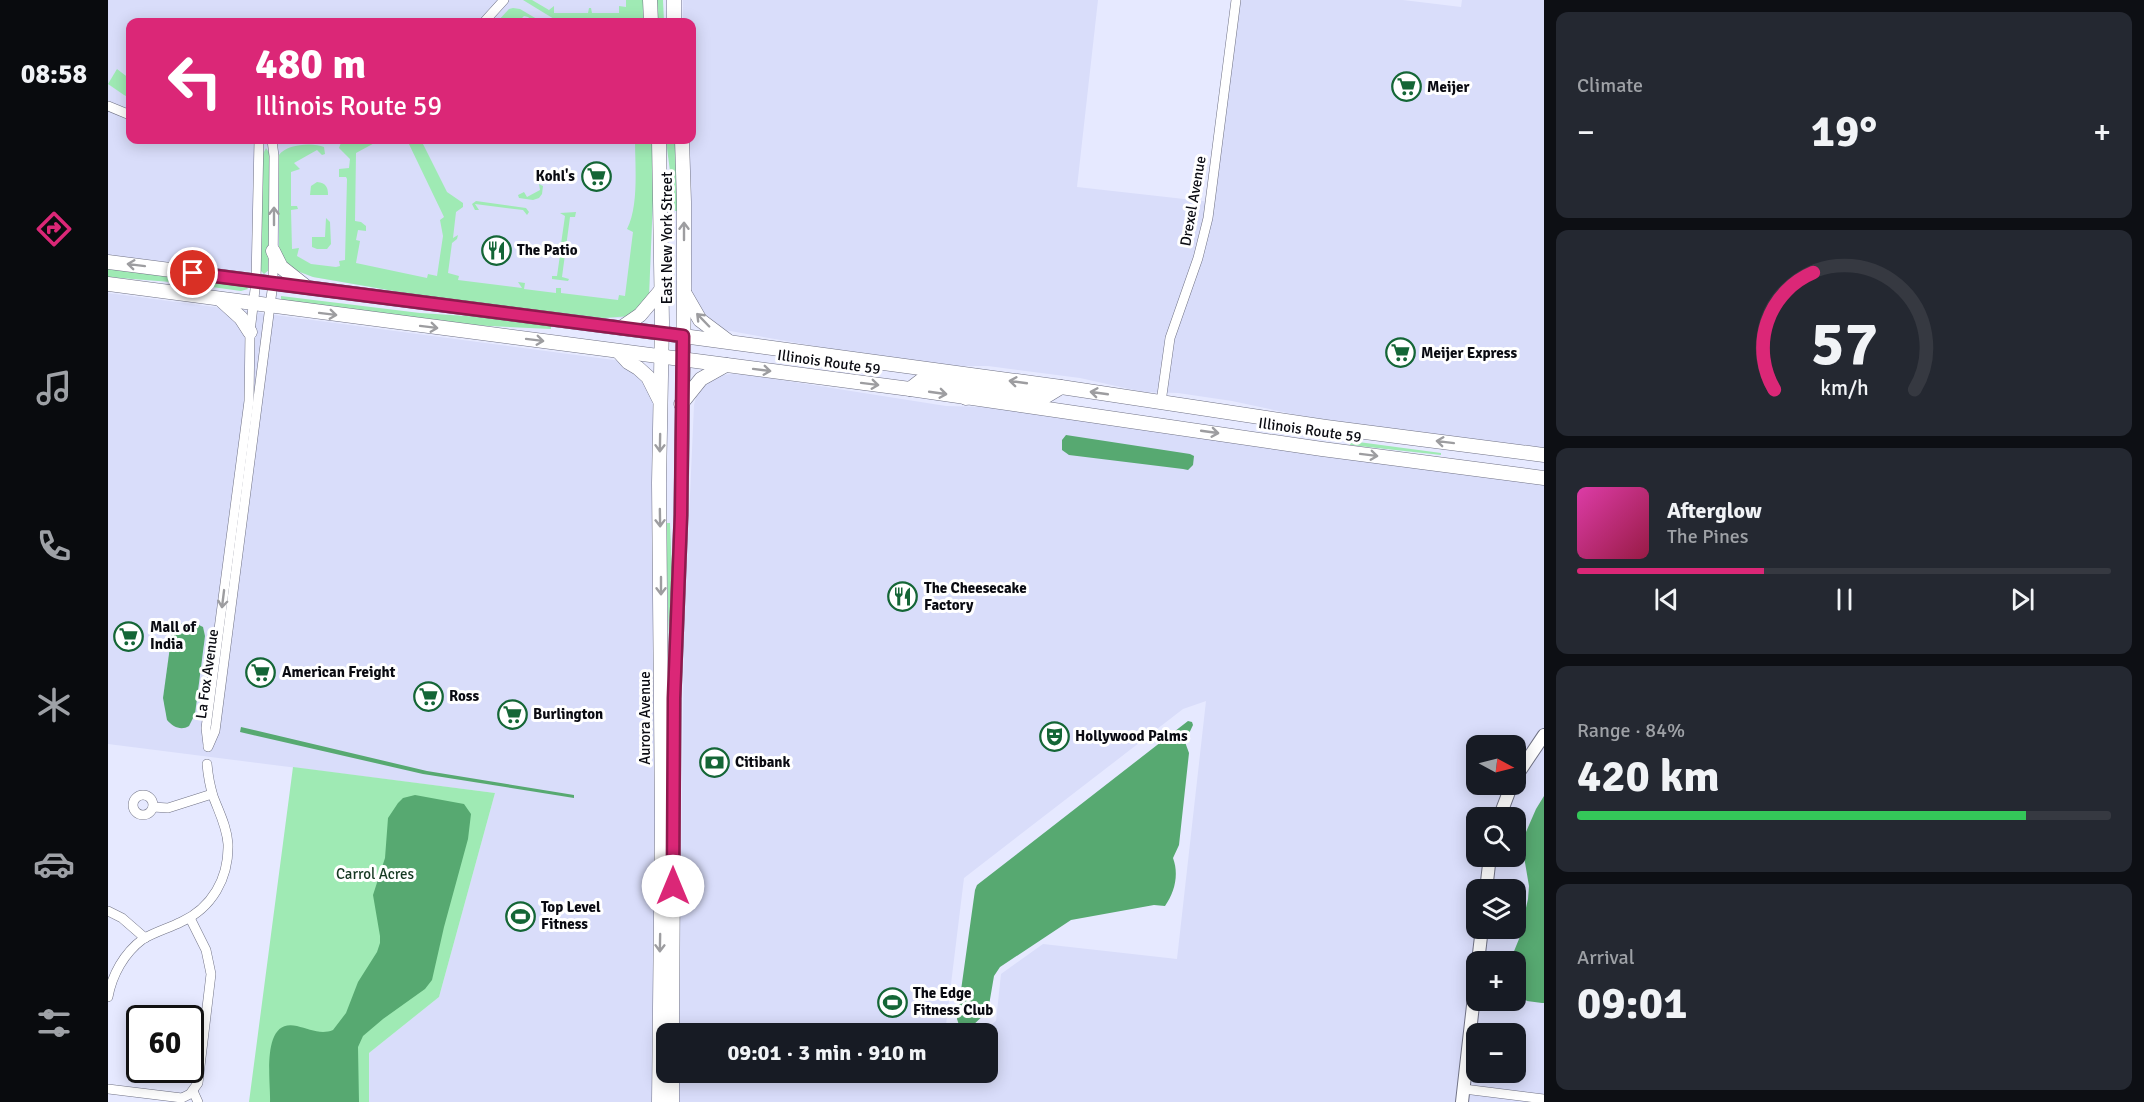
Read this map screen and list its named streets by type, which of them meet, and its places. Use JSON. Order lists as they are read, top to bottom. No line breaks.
{"streets":{"main road":["East New York Street","Illinois Route 59","Aurora Avenue"],"street":["Drexel Avenue","La Fox Avenue"]},"crossings":[["Drexel Avenue","Illinois Route 59"],["East New York Street","Illinois Route 59"],["East New York Street","Aurora Avenue"],["Illinois Route 59","La Fox Avenue"],["Illinois Route 59","Aurora Avenue"]],"parks":["Carrol Acres"],"places":{"supermarket":["Meijer","Kohl's","Meijer Express","Mall of India","American Freight","Ross","Burlington"],"restaurant":["The Patio","The Cheesecake Factory"],"theatre":["Hollywood Palms"],"bank":["Citibank"],"sports":["Top Level Fitness","The Edge Fitness Club"]},"north":"right","page":{"tabs":"08:58","tile":["Climate",["Range · 84%","420 km"],["Arrival","09:01"]],"turn":["480 m","Illinois Route 59"],"heat":["−","19°","+"],"song":["Afterglow","The Pines"],"map_buttons":["+","−"],"limit":"60","trip":"09:01 · 3 min · 910 m","gauge":["57","km/h"]}}
